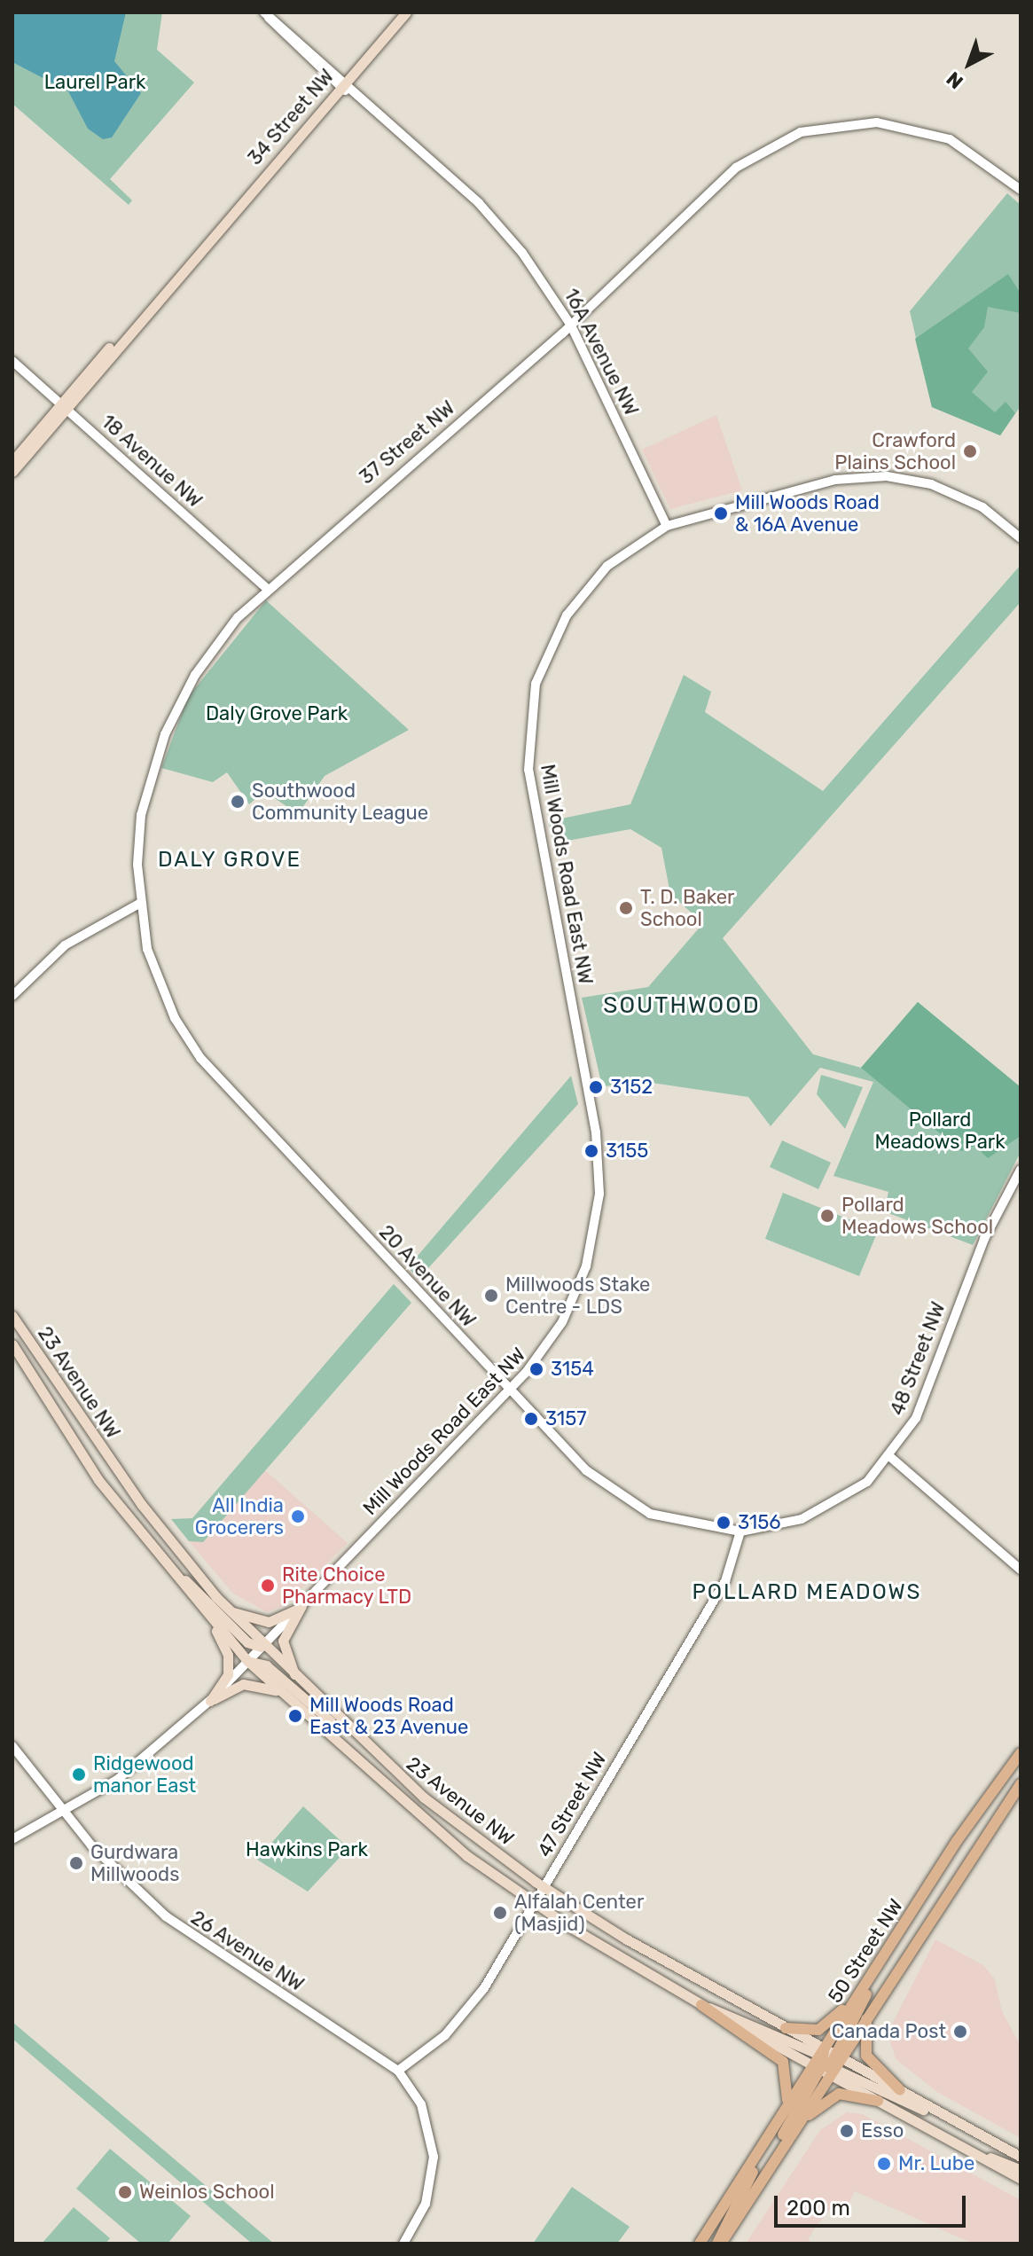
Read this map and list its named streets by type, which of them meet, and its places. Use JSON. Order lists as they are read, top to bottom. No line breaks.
{"streets":{"main road":["34 Street NW","23 Avenue NW","50 Street NW"],"street":["16A Avenue NW","37 Street NW","18 Avenue NW","Mill Woods Road East NW","20 Avenue NW","48 Street NW","47 Street NW","26 Avenue NW"]},"crossings":[["34 Street NW","16A Avenue NW"],["34 Street NW","18 Avenue NW"],["16A Avenue NW","37 Street NW"],["16A Avenue NW","Mill Woods Road East NW"],["37 Street NW","18 Avenue NW"],["37 Street NW","20 Avenue NW"],["Mill Woods Road East NW","20 Avenue NW"],["Mill Woods Road East NW","23 Avenue NW"],["Mill Woods Road East NW","26 Avenue NW"],["20 Avenue NW","48 Street NW"],["20 Avenue NW","47 Street NW"],["23 Avenue NW","47 Street NW"],["23 Avenue NW","50 Street NW"],["47 Street NW","26 Avenue NW"]],"districts":["DALY GROVE","SOUTHWOOD","POLLARD MEADOWS"],"parks":["Laurel Park","Daly Grove Park","Pollard Meadows Park","Hawkins Park"],"places":["Crawford Plains School","Mill Woods Road & 16A Avenue","Southwood Community League","T. D. Baker School","3152","3155","Pollard Meadows School","Millwoods Stake Centre - LDS","3154","3157","All India Grocerers","3156","Rite Choice Pharmacy LTD","Mill Woods Road East & 23 Avenue","Ridgewood manor East","Gurdwara Millwoods","Alfalah Center (Masjid)","Canada Post","Esso","Mr. Lube","Weinlos School"],"scale_bar":"200 m","north":"bottom left"}
